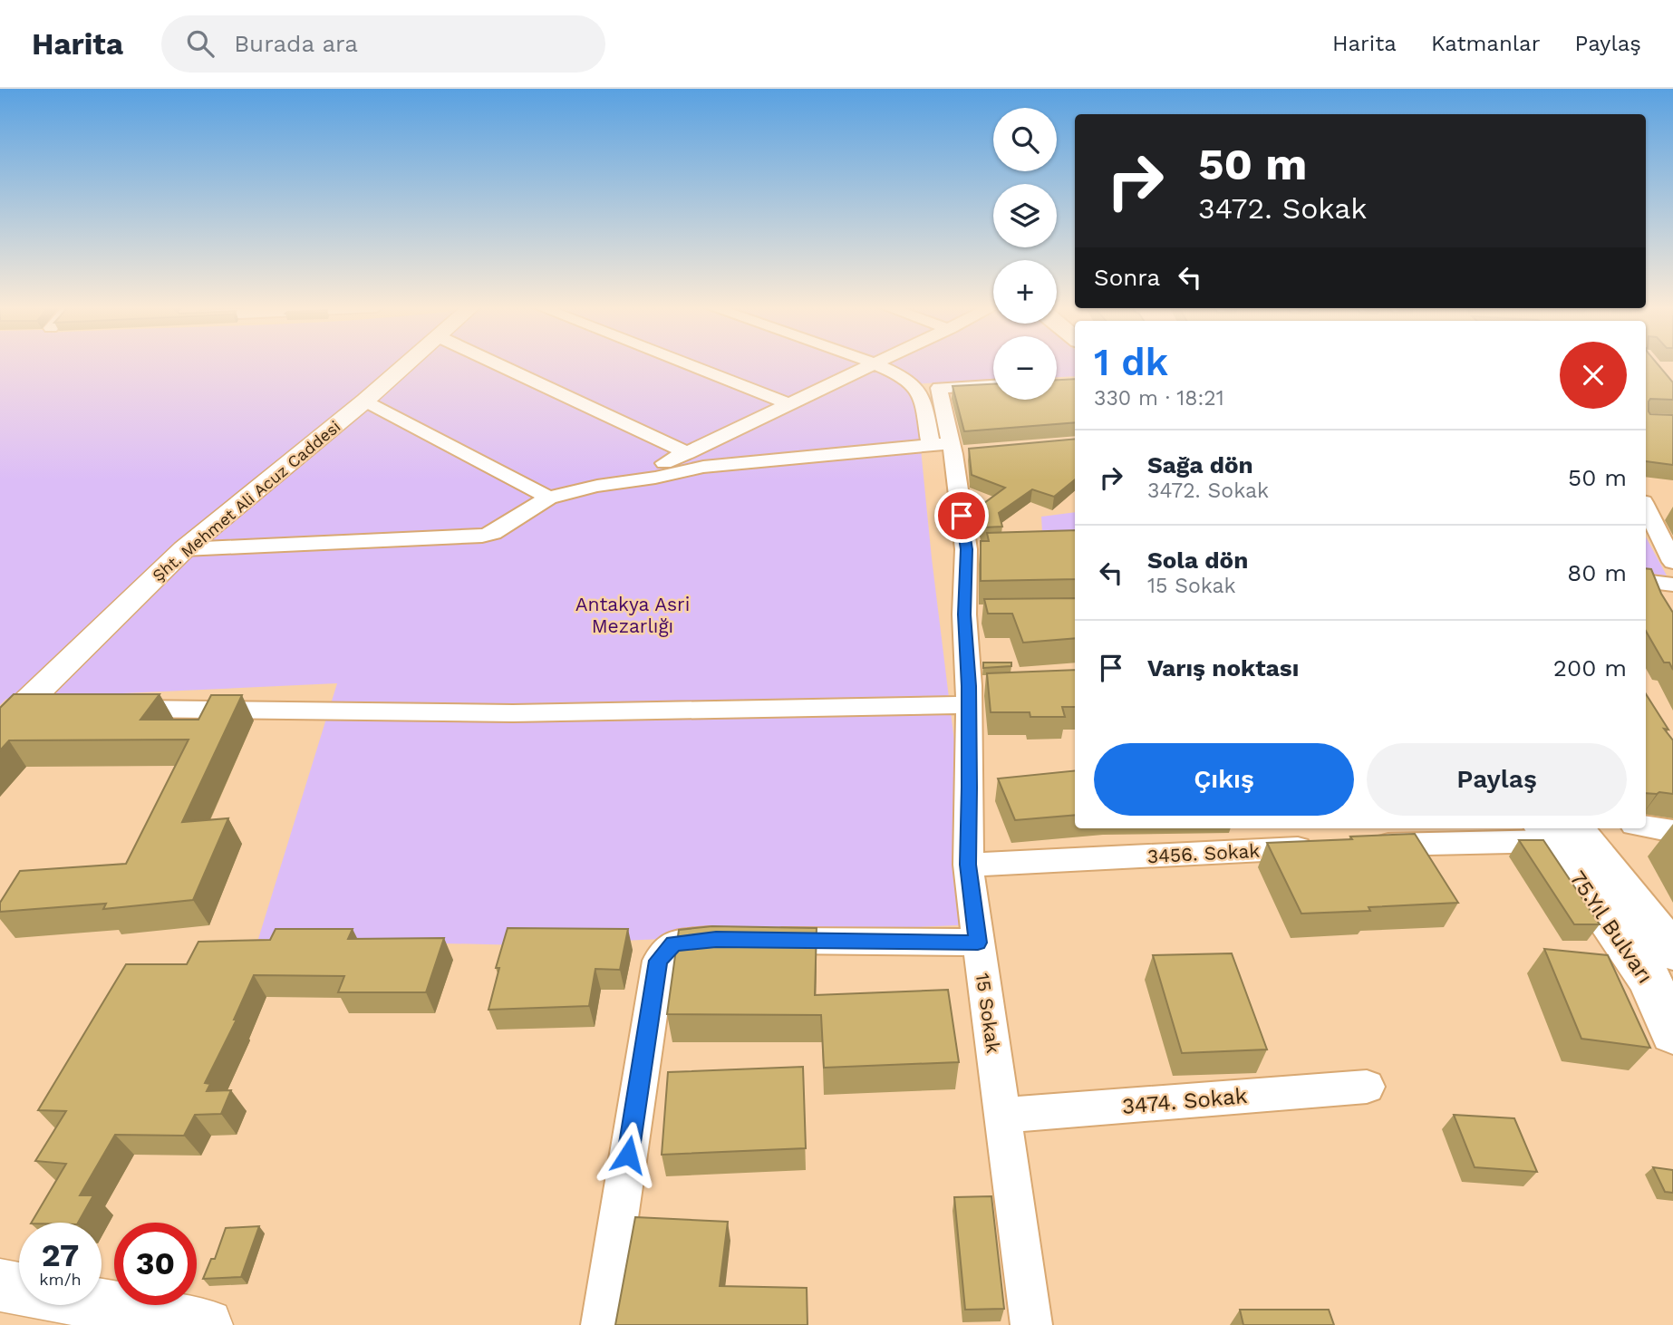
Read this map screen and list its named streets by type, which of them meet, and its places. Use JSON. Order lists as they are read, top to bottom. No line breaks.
{"streets":{"main road":["75.Yıl Bulvarı"],"street":["Şht. Mehmet Ali Acuz Caddesi","3456. Sokak","15 Sokak","3474. Sokak"]},"crossings":[["3456. Sokak","15 Sokak"],["15 Sokak","3474. Sokak"]],"parks":["Antakya Asri Mezarlığı"],"page":{"header":"Harita","search":"Burada ara","nav":["Harita","Katmanlar","Paylaş"],"map_buttons":["+","−"],"turn":["50 m","3472. Sokak"],"then":"Sonra","heading":["1 dk","330 m · 18:21"],"list":[{"name":"Sağa dön","note":"3472. Sokak","value":"50 m"},{"name":"Sola dön","note":"15 Sokak","value":"80 m"},{"name":"Varış noktası","value":"200 m"}],"buttons":["Çıkış","Paylaş"],"speed":"27 km/h","limit":"30"}}
